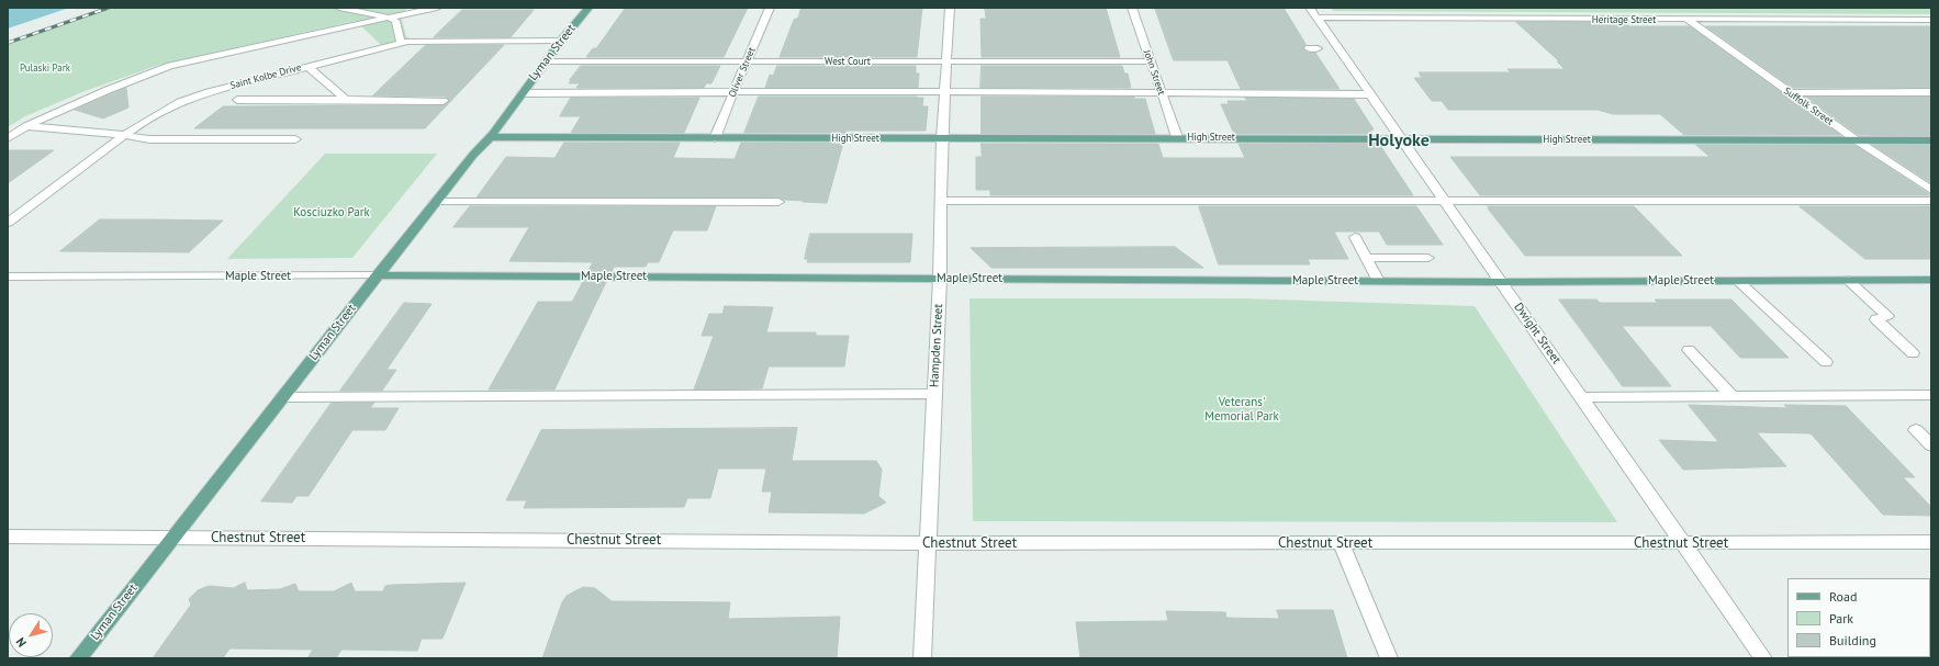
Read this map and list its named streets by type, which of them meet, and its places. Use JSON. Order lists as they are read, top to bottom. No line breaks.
{"streets":{"main road":["Lyman Street","High Street","Maple Street"],"street":["Heritage Street","West Court","Oliver Street","John Street","Saint Kolbe Drive","Suffolk Street","Dwight Street","Hampden Street","Chestnut Street"]},"crossings":[["Heritage Street","Suffolk Street"],["Heritage Street","Dwight Street"],["Lyman Street","West Court"],["Lyman Street","Saint Kolbe Drive"],["Lyman Street","High Street"],["Lyman Street","Maple Street"],["Lyman Street","Chestnut Street"],["West Court","Oliver Street"],["West Court","John Street"],["West Court","Hampden Street"],["Oliver Street","High Street"],["John Street","High Street"],["Suffolk Street","High Street"],["High Street","Dwight Street"],["High Street","Hampden Street"],["Maple Street","Dwight Street"],["Maple Street","Hampden Street"],["Dwight Street","Chestnut Street"],["Hampden Street","Chestnut Street"]],"districts":["Holyoke"],"parks":["Pulaski Park","Kosciuzko Park","Veterans' Memorial Park"],"legend":["Road","Park","Building"],"north":"bottom left"}
